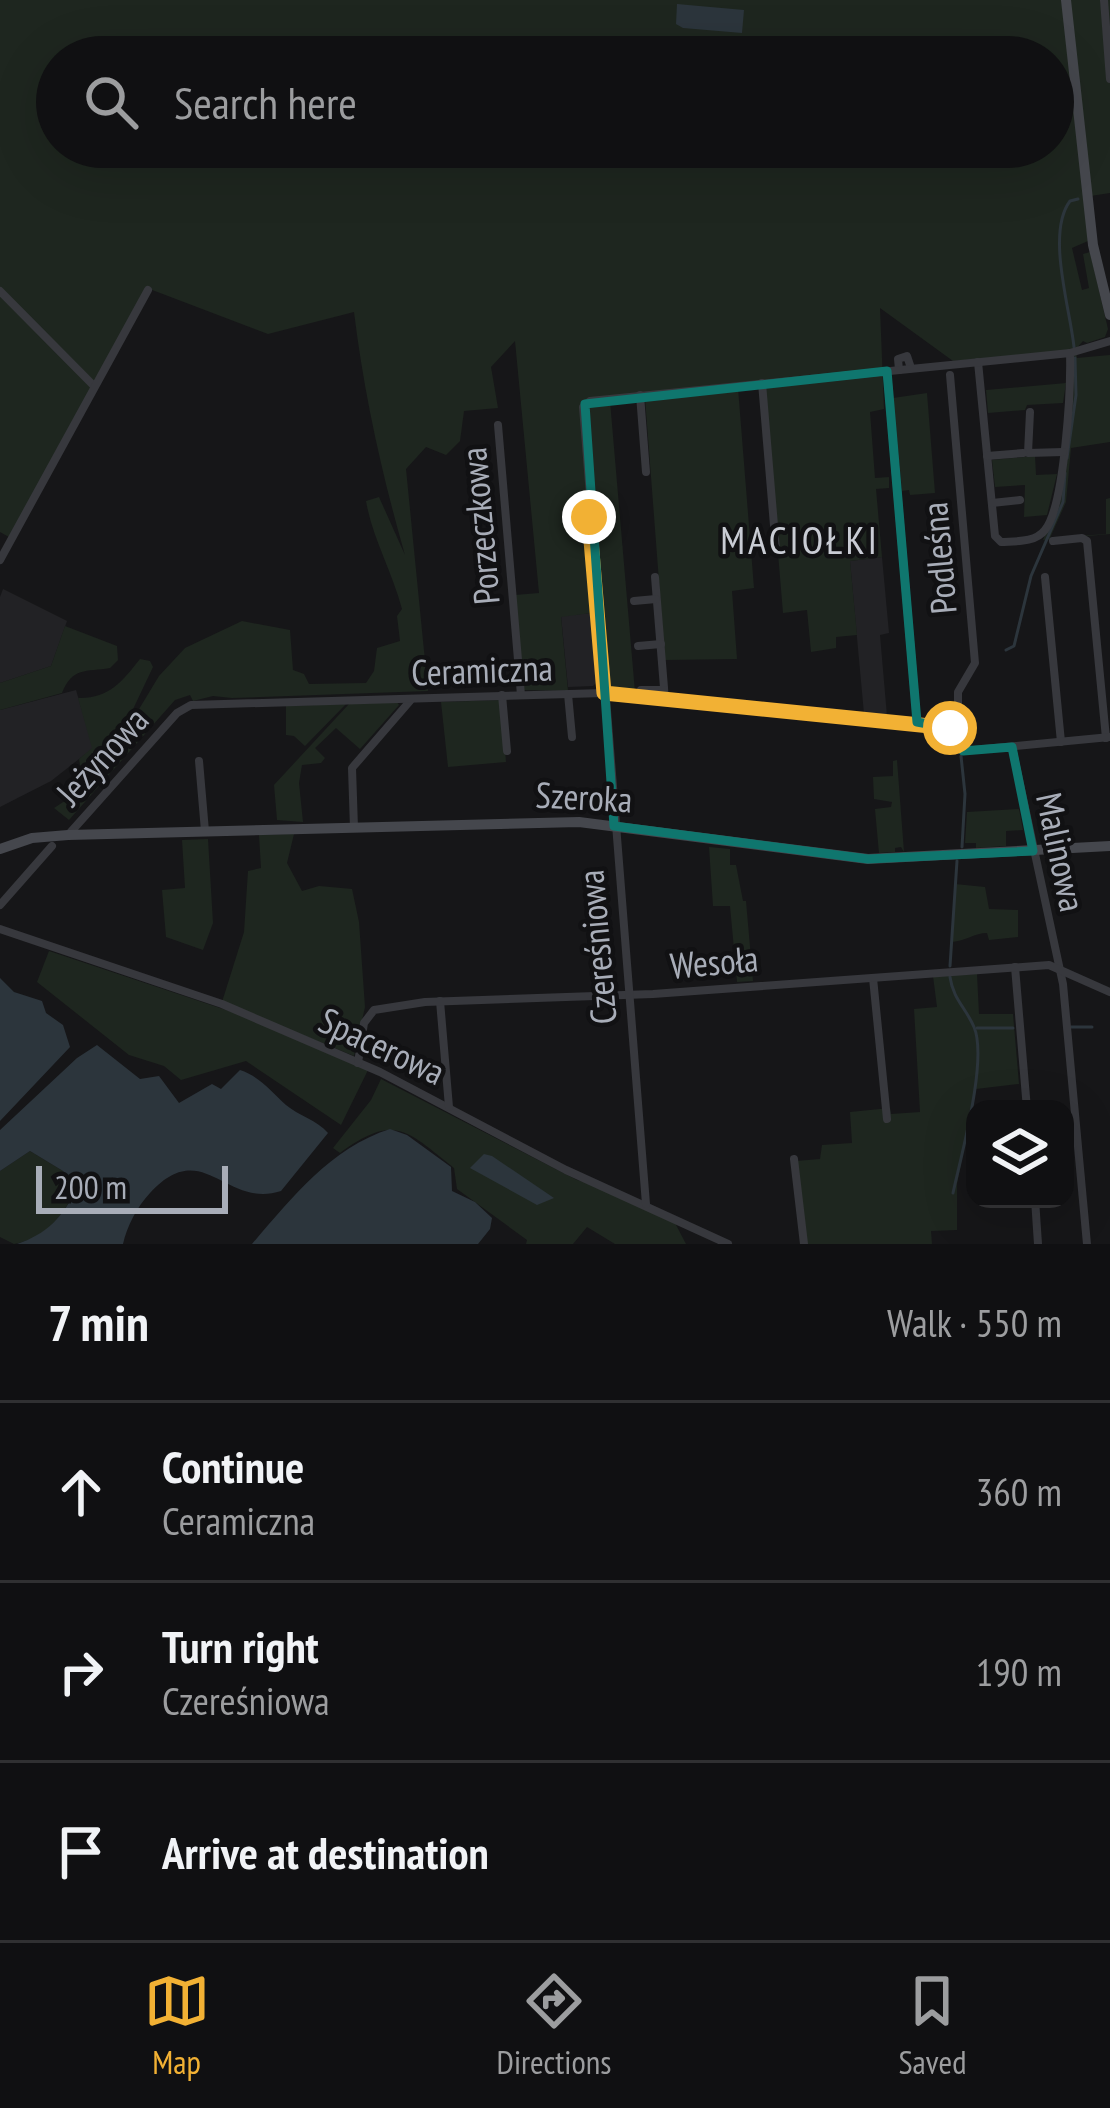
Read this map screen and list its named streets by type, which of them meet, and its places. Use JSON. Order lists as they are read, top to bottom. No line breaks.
{"streets":{"street":["Porzeczkowa","Podleśna","Ceramiczna","Jeżynowa","Szeroka","Malinowa","Czereśniowa","Wesoła","Spacerowa"]},"crossings":[["Porzeczkowa","Ceramiczna"],["Podleśna","Ceramiczna"],["Ceramiczna","Jeżynowa"],["Ceramiczna","Malinowa"],["Ceramiczna","Czereśniowa"],["Jeżynowa","Szeroka"],["Szeroka","Malinowa"],["Szeroka","Czereśniowa"],["Malinowa","Wesoła"],["Czereśniowa","Wesoła"],["Czereśniowa","Spacerowa"],["Wesoła","Spacerowa"]],"districts":["MACIOŁKI"],"scale_bar":"200 m","page":{"search":"Search here","scale":"200 m","heading":["7 min","Walk · 550 m"],"list":[["Continue","Ceramiczna","360 m"],["Turn right","Czereśniowa","190 m"],"Arrive at destination"],"nav":["Map","Directions","Saved"]}}
